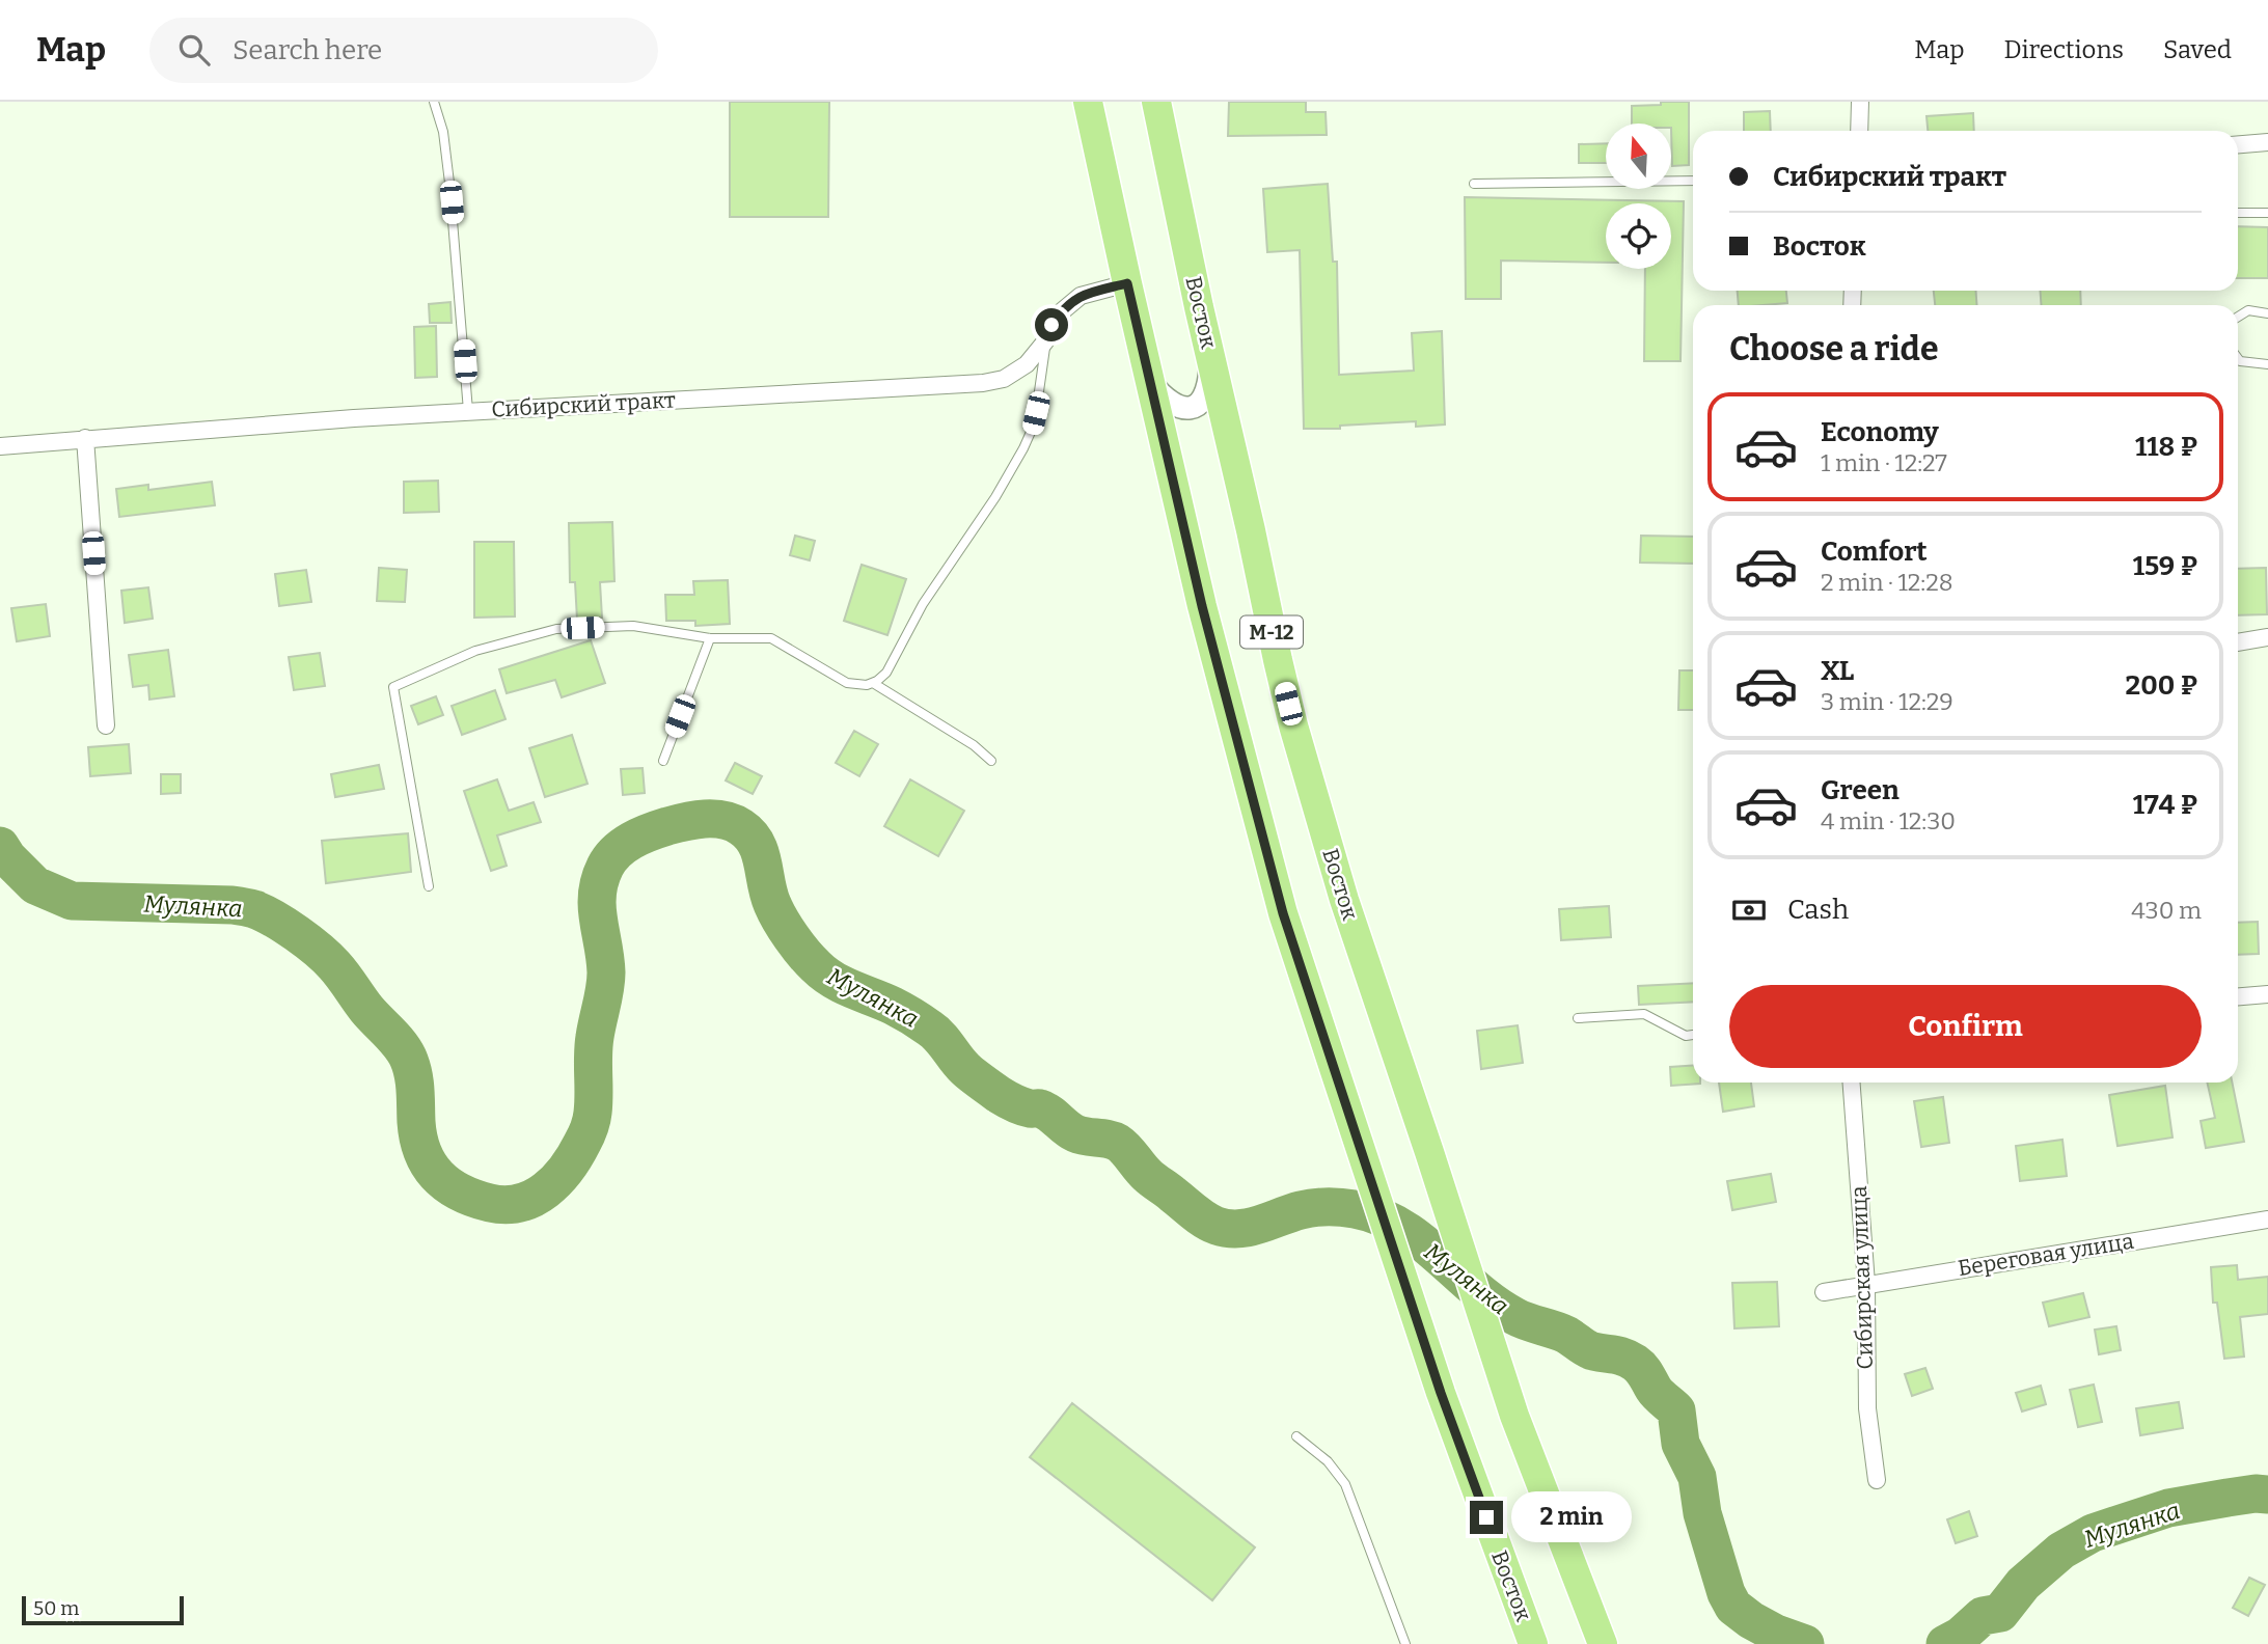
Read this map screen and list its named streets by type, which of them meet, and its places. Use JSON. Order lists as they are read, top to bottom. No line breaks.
{"streets":{"highway":["Восток","М-12"],"street":["Сибирский тракт","Береговая улица","Сибирская улица"]},"crossings":[["Восток","Сибирский тракт"],["Береговая улица","Сибирская улица"]],"water":["Мулянка"],"scale_bar":"50 m","north":"top","page":{"header":"Map","search":"Search here","nav":["Map","Directions","Saved"],"banner":["Сибирский тракт","Восток"],"heading":"Choose a ride","list":[{"name":"Economy","note":"1 min · 12:27","value":"118 ₽"},{"name":"Comfort","note":"2 min · 12:28","value":"159 ₽"},{"name":"XL","note":"3 min · 12:29","value":"200 ₽"},{"name":"Green","note":"4 min · 12:30","value":"174 ₽"}],"pay":["Cash","430 m"],"buttons":"Confirm","bubble":"2 min","scale":"50 m"}}
